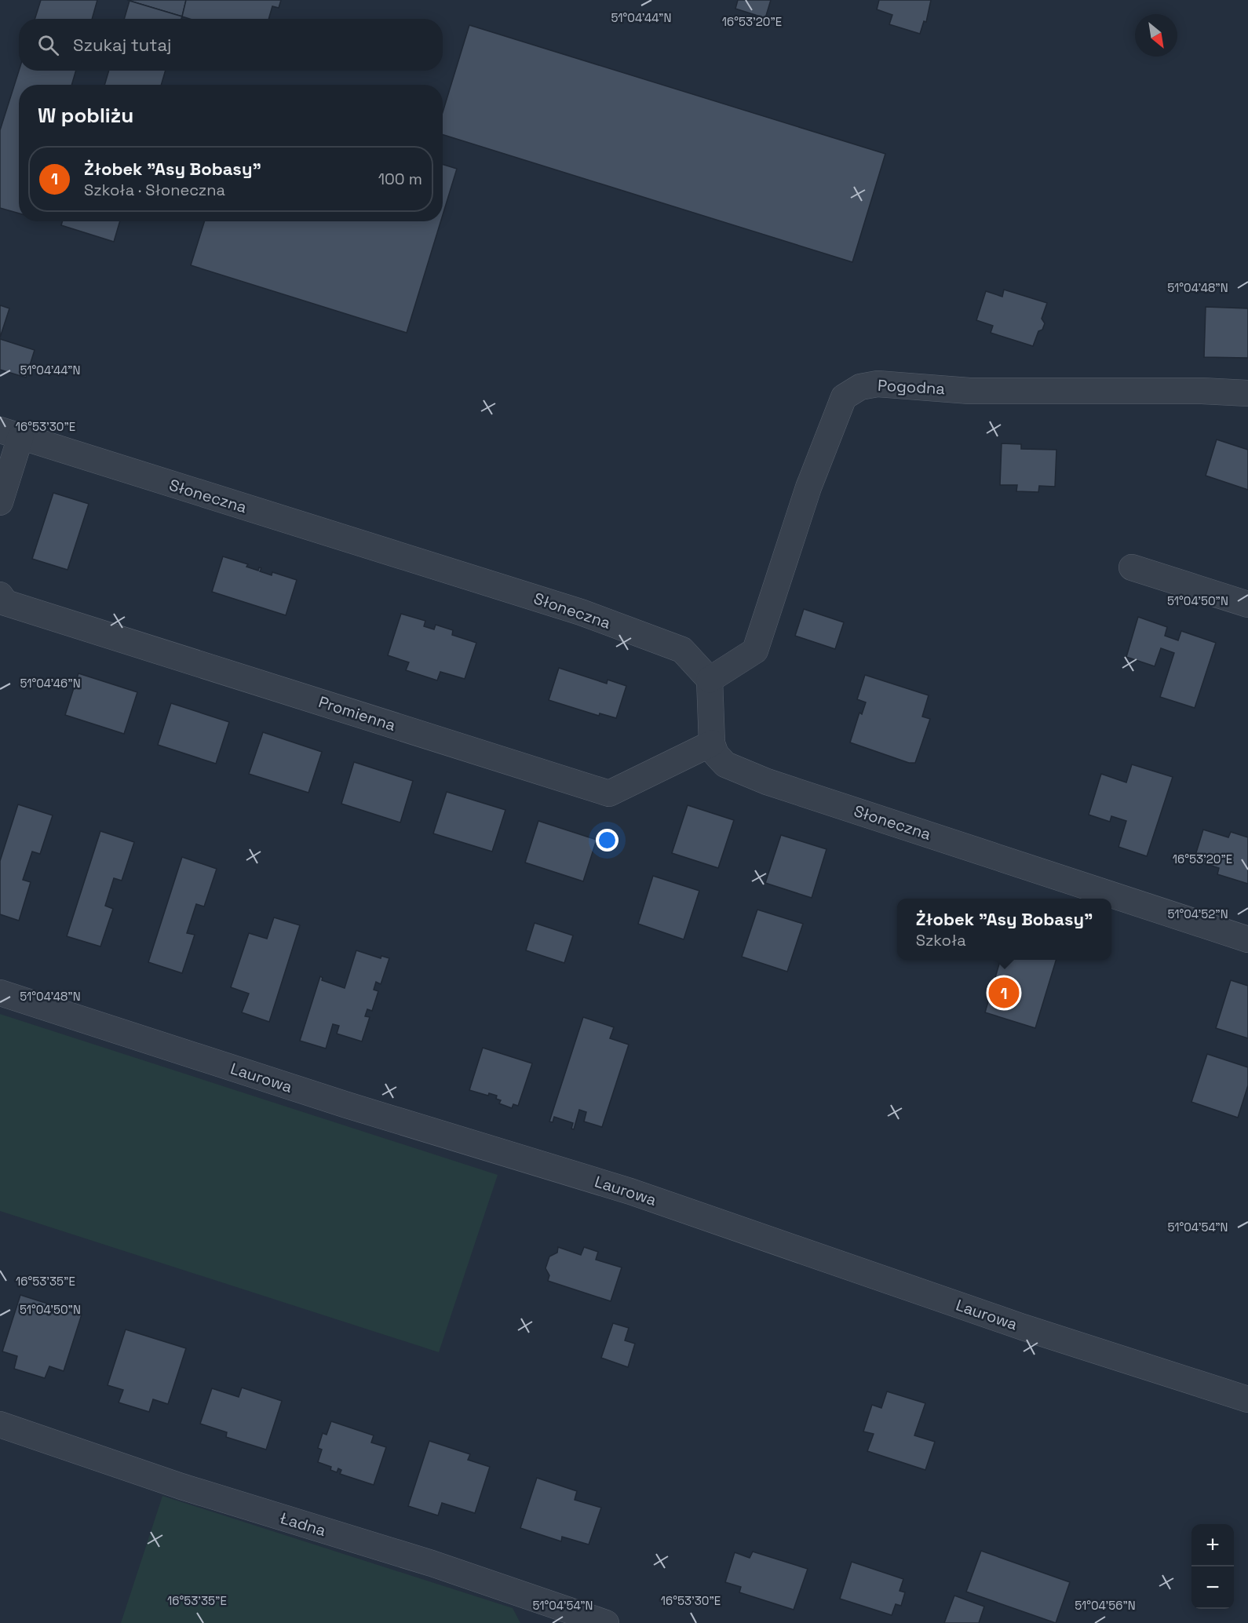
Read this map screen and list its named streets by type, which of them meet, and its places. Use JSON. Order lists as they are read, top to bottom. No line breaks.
{"streets":{"street":["Pogodna","Słoneczna","Promienna","Laurowa","Ładna"]},"crossings":[["Pogodna","Słoneczna"],["Słoneczna","Promienna"]],"north":"bottom right","page":{"search":"Szukaj tutaj","heading":"W pobliżu","list":[{"mark":"1","name":"Żłobek \"Asy Bobasy\"","note":"Szkoła · Słoneczna","value":"100 m"}],"popup":["Żłobek \"Asy Bobasy\"","Szkoła"],"pins":"1","map_buttons":["+","−"]},"coordinates":["51°04'44\"N","16°53'20\"E","51°04'48\"N","16°53'30\"E","51°04'50\"N","51°04'46\"N","51°04'52\"N","51°04'54\"N","16°53'35\"E","51°04'56\"N"]}
